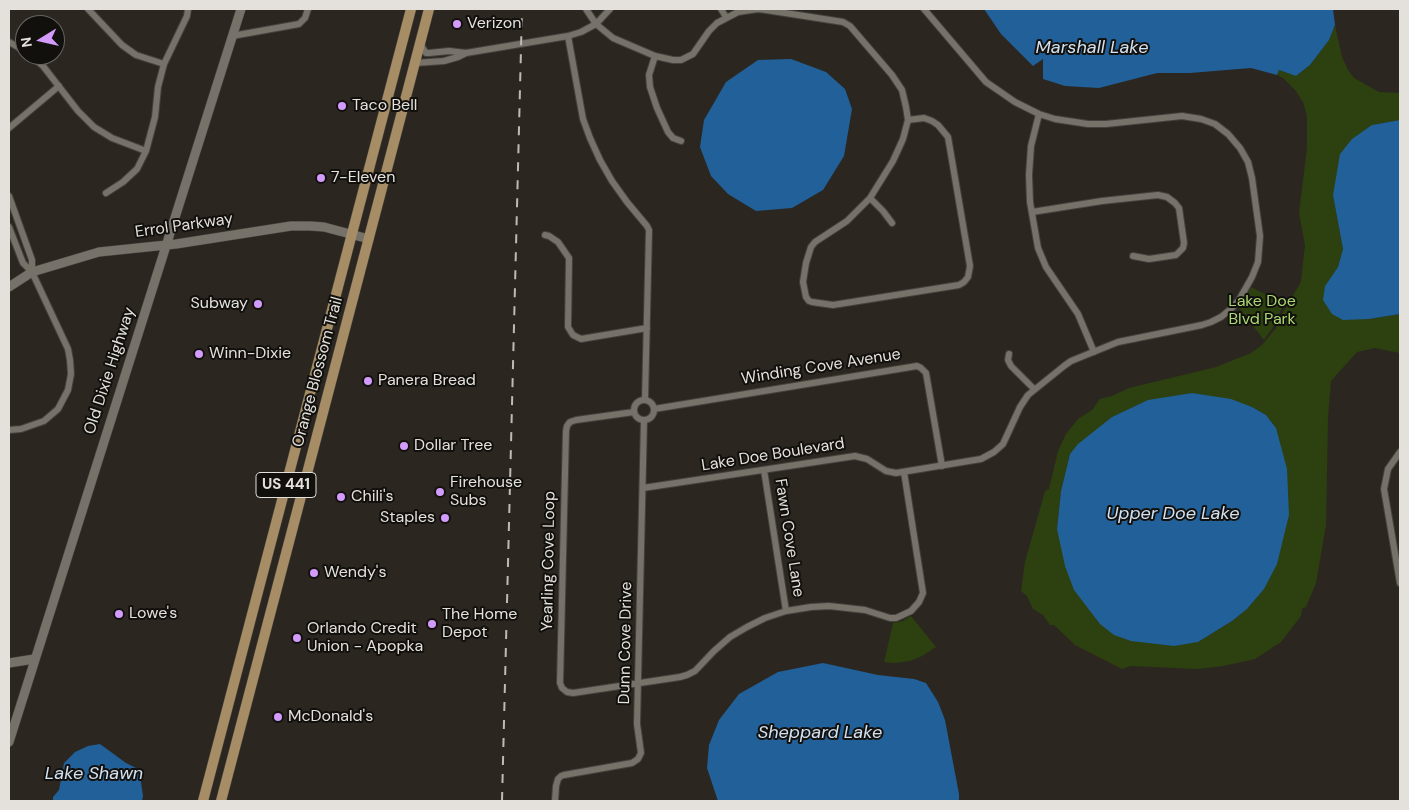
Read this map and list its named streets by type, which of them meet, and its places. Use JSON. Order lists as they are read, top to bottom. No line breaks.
{"streets":{"main road":["Orange Blossom Trail","US 441"],"street":["Errol Parkway","Winding Cove Avenue","Old Dixie Highway","Lake Doe Boulevard","Fawn Cove Lane","Yearling Cove Loop","Dunn Cove Drive"]},"crossings":[["Errol Parkway","Old Dixie Highway"],["Errol Parkway","Orange Blossom Trail"],["Winding Cove Avenue","Lake Doe Boulevard"],["Winding Cove Avenue","Yearling Cove Loop"],["Winding Cove Avenue","Dunn Cove Drive"],["Lake Doe Boulevard","Fawn Cove Lane"],["Lake Doe Boulevard","Dunn Cove Drive"],["Yearling Cove Loop","Dunn Cove Drive"]],"water":["Marshall Lake","Upper Doe Lake","Sheppard Lake","Lake Shawn"],"parks":["Lake Doe Blvd Park"],"places":["Verizon","Taco Bell","7-Eleven","Subway","Winn-Dixie","Panera Bread","Dollar Tree","Firehouse Subs","Chili's","Staples","Wendy's","Lowe's","The Home Depot","Orlando Credit Union - Apopka","McDonald's"],"north":"left"}
